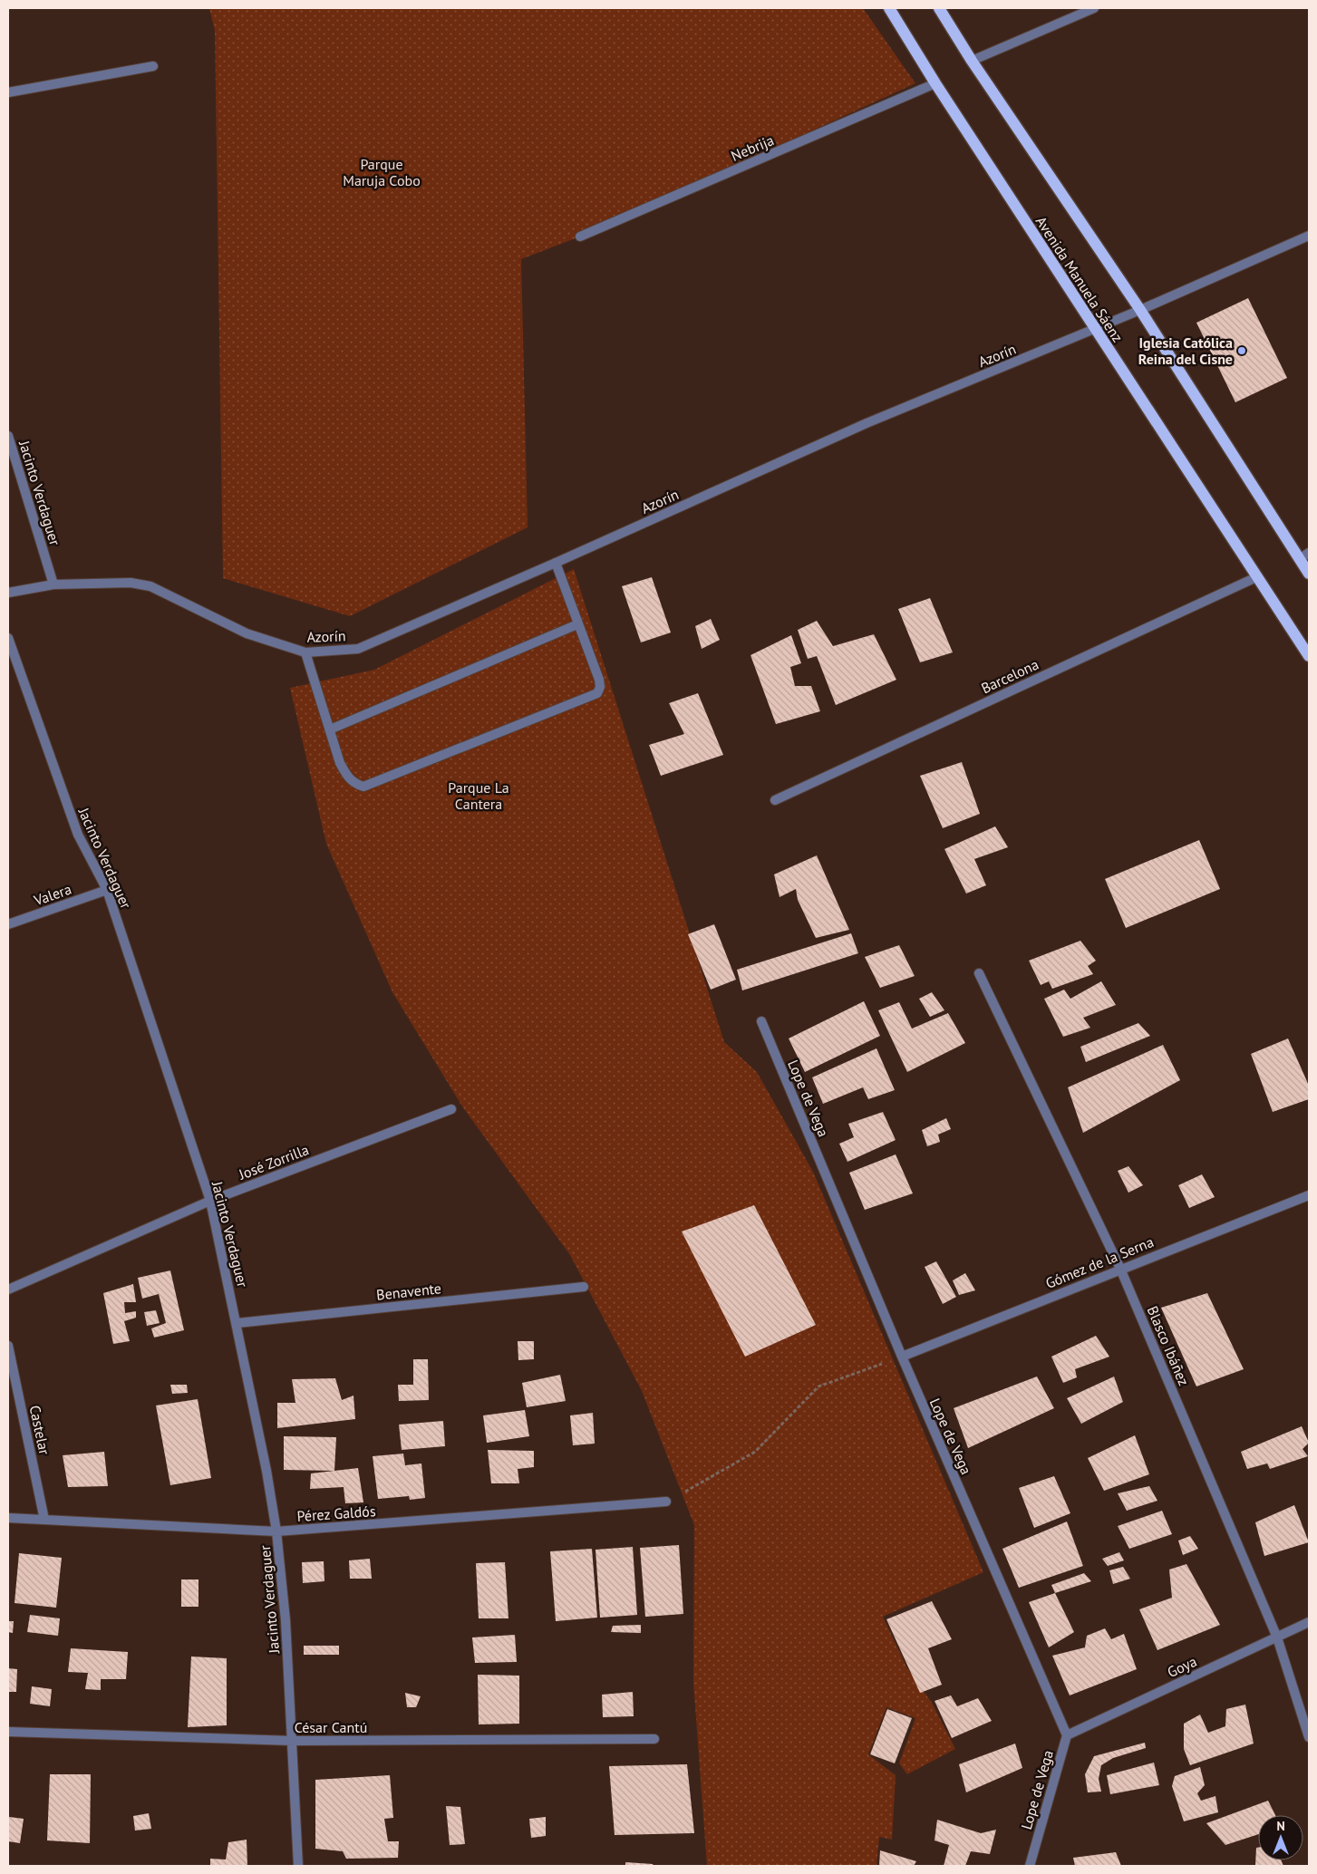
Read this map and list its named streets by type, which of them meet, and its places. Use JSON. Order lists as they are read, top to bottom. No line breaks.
{"streets":{"main road":["Avenida Manuela Sáenz"],"street":["Nebrija","Azorín","Jacinto Verdaguer","Barcelona","Valera","Lope de Vega","José Zorrilla","Gómez de la Serna","Benavente","Blasco Ibáñez","Castelar","Pérez Galdós","Goya","César Cantú"]},"crossings":[["Nebrija","Avenida Manuela Sáenz"],["Avenida Manuela Sáenz","Azorín"],["Avenida Manuela Sáenz","Barcelona"],["Azorín","Jacinto Verdaguer"],["Jacinto Verdaguer","Valera"],["Jacinto Verdaguer","José Zorrilla"],["Jacinto Verdaguer","Benavente"],["Jacinto Verdaguer","Pérez Galdós"],["Jacinto Verdaguer","César Cantú"],["Lope de Vega","Gómez de la Serna"],["Lope de Vega","Goya"],["Gómez de la Serna","Blasco Ibáñez"],["Blasco Ibáñez","Goya"],["Castelar","Pérez Galdós"]],"parks":["Parque Maruja Cobo","Parque La Cantera"],"places":["Iglesia Católica Reina del Cisne"],"north":"top"}
